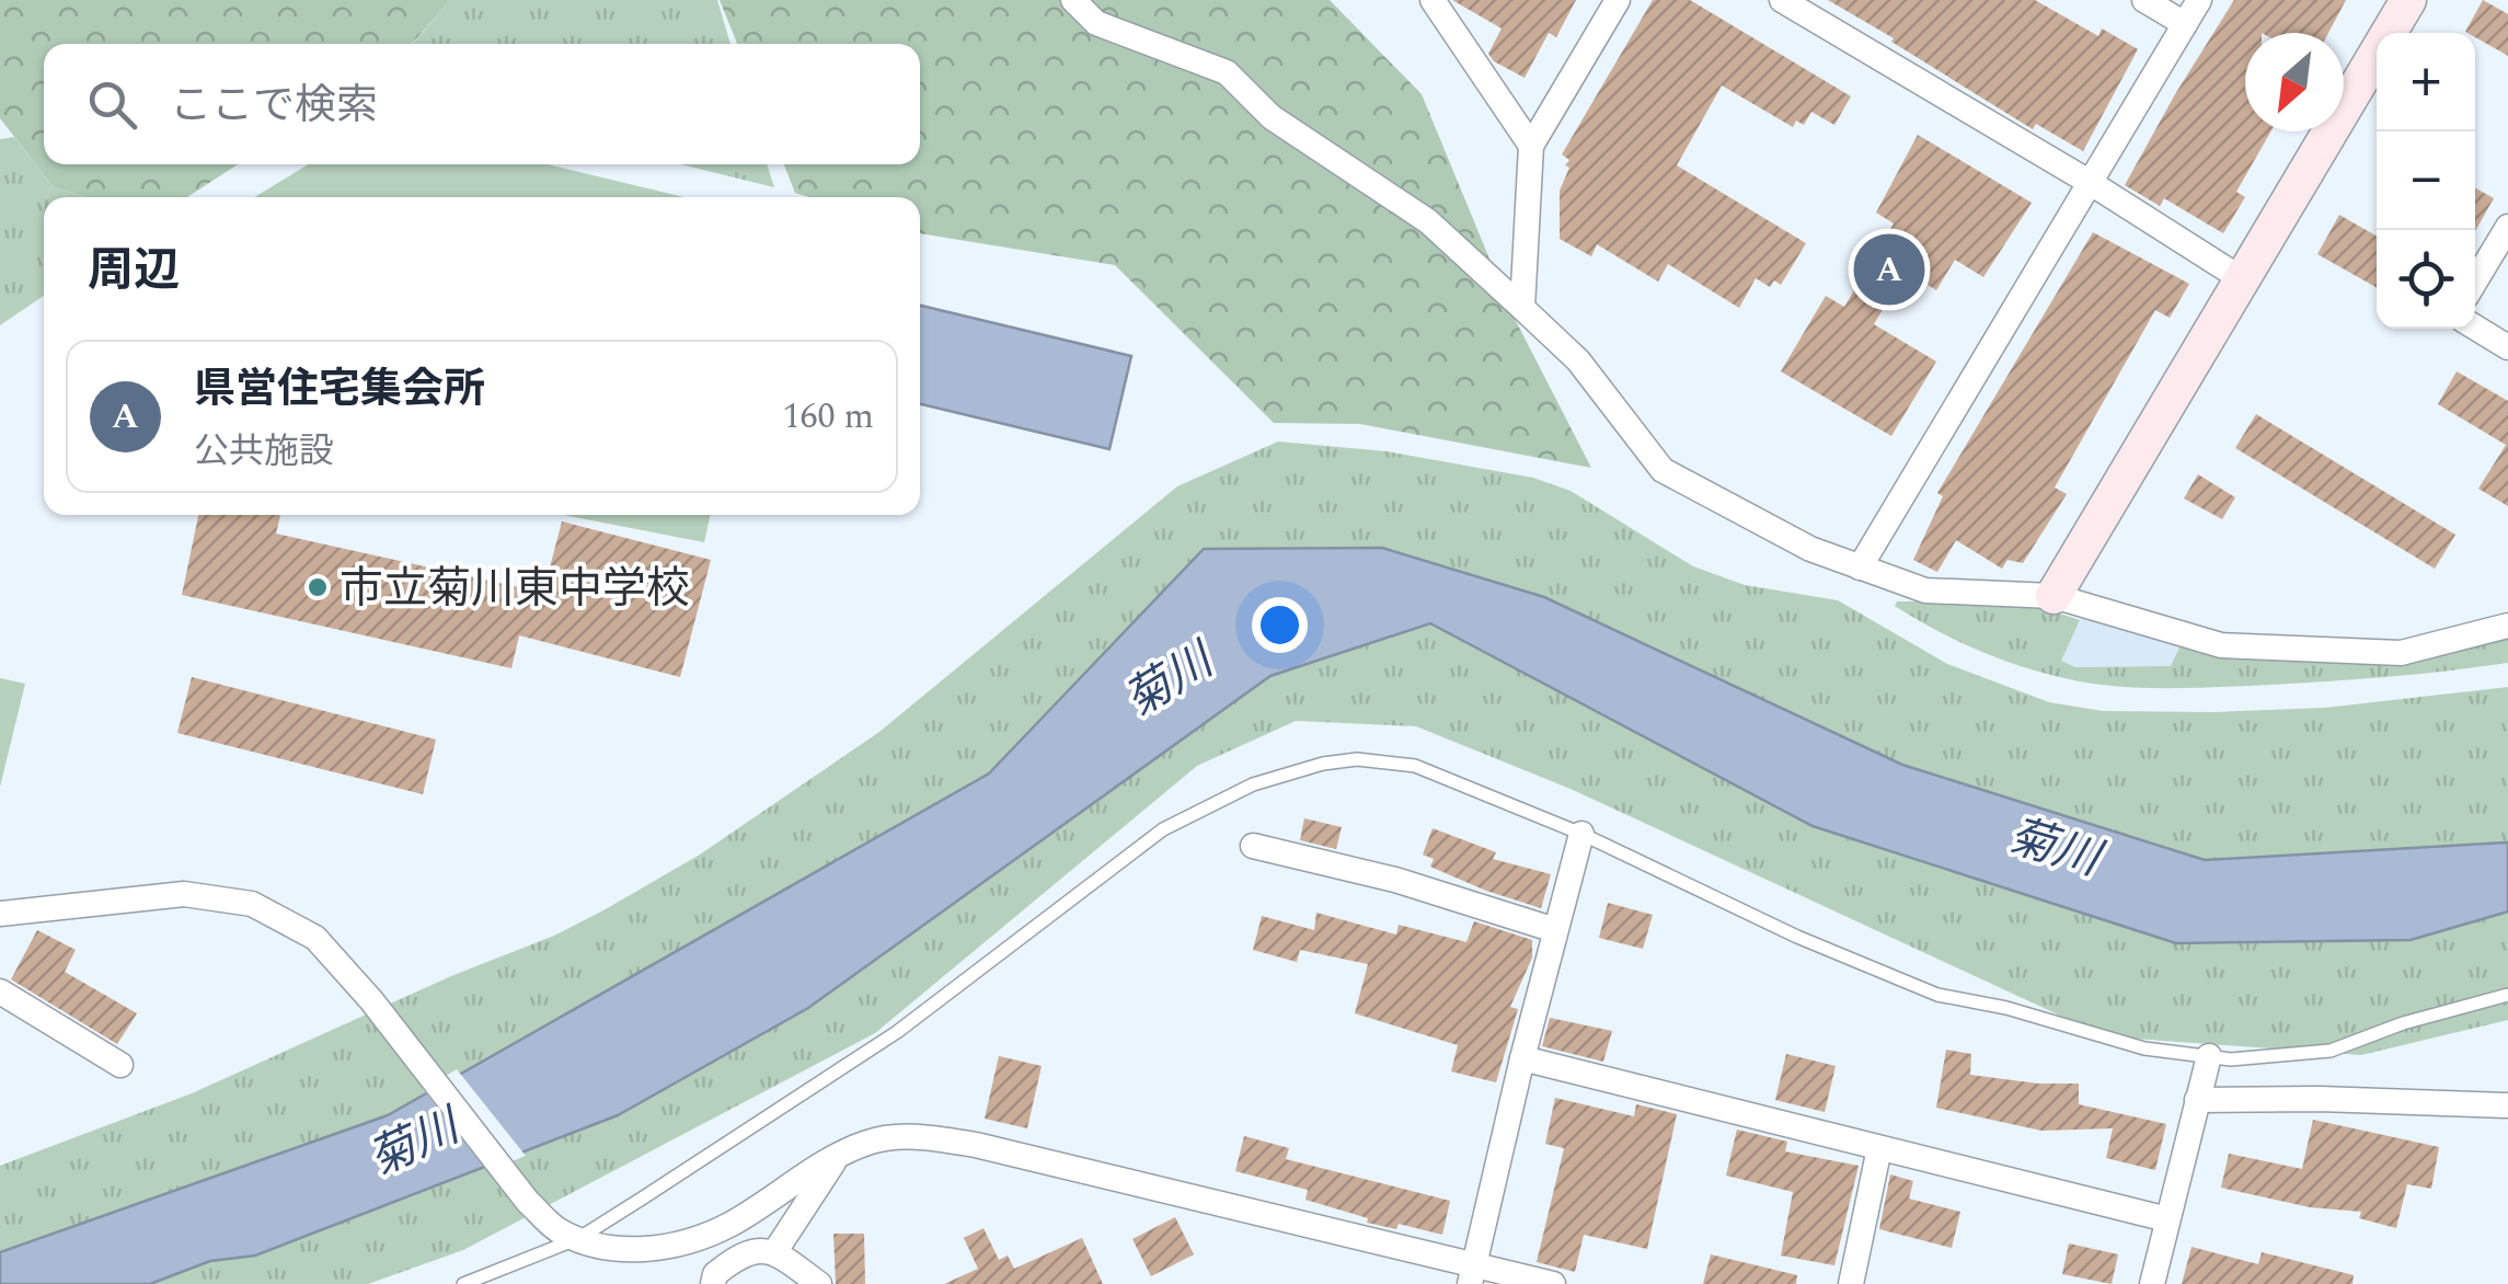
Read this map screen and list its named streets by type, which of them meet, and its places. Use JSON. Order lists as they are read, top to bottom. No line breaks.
{"water":["菊川"],"places":["市立菊川東中学校"],"north":"bottom left","page":{"map_buttons":["+","−"],"search":"ここで検索","heading":"周辺","pins":"A","list":[{"mark":"A","name":"県営住宅集会所","note":"公共施設","value":"160 m"}]}}
